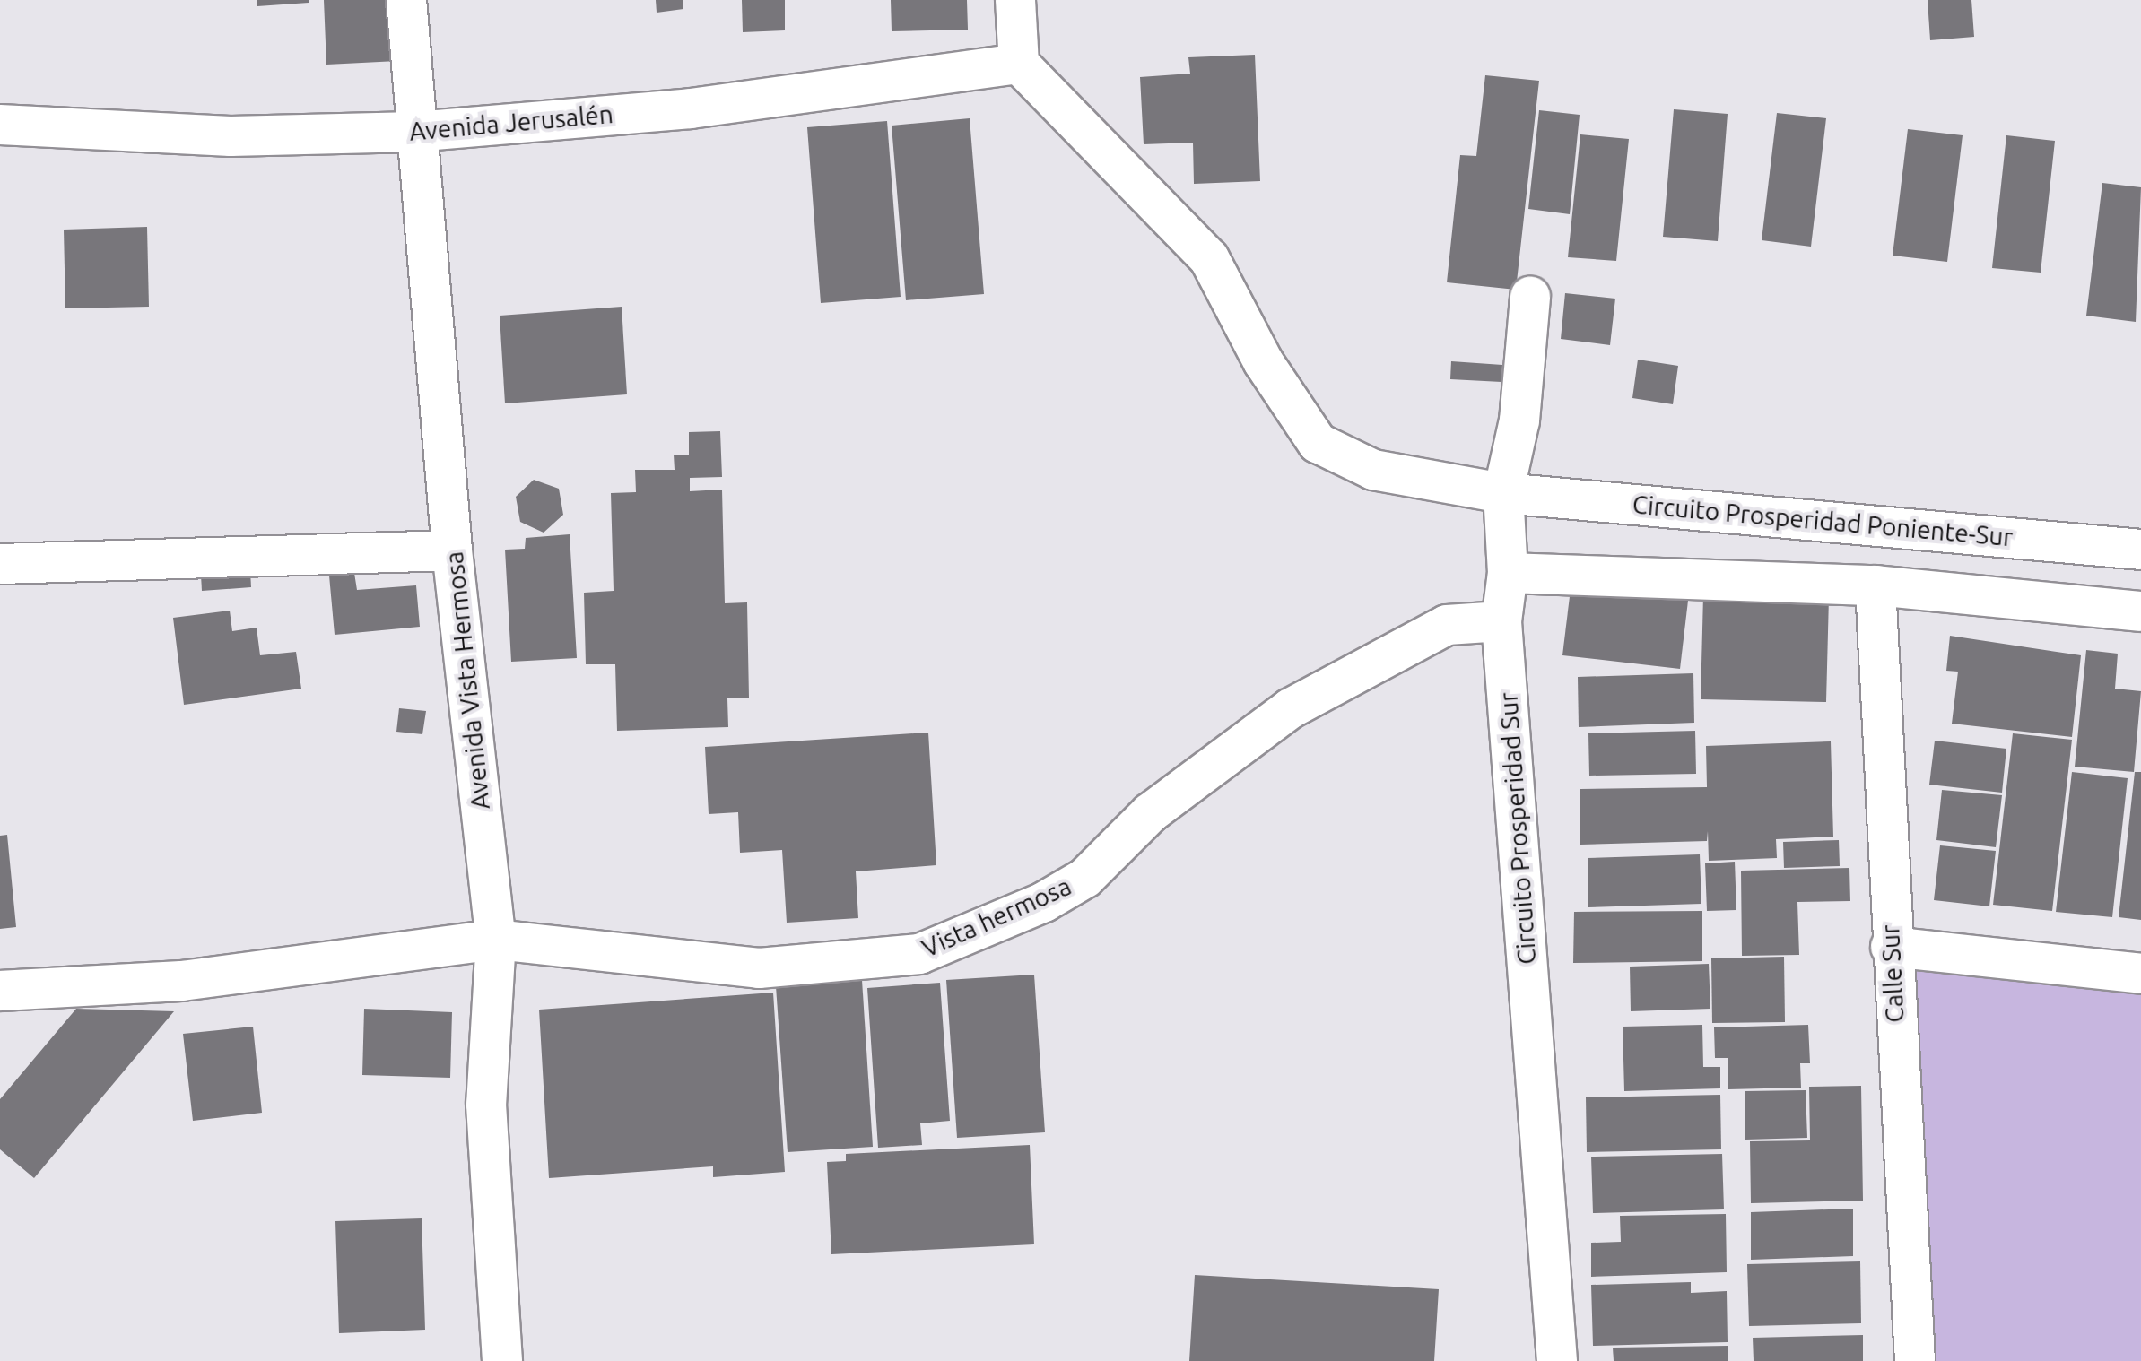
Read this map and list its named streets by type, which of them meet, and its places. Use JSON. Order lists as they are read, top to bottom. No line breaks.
{"streets":{"street":["Avenida Jerusalén","Circuito Prosperidad Poniente-Sur","Avenida Vista Hermosa","Circuito Prosperidad Sur","Vista hermosa","Calle Sur"]},"crossings":[["Avenida Jerusalén","Circuito Prosperidad Poniente-Sur"],["Avenida Jerusalén","Avenida Vista Hermosa"],["Circuito Prosperidad Poniente-Sur","Circuito Prosperidad Sur"],["Avenida Vista Hermosa","Vista hermosa"],["Circuito Prosperidad Sur","Vista hermosa"]]}
